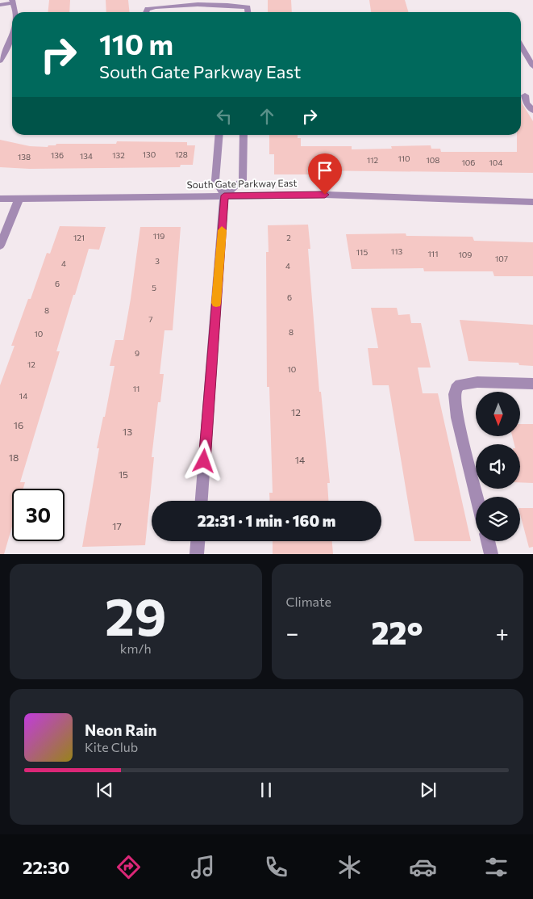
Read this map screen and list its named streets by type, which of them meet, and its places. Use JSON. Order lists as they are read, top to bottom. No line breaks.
{"streets":{"street":["South Gate Parkway East"]},"house_numbers":["130","128","136","132","134","138","110","112","108","106","104","119","121","2","113","115","111","109","107","3","4","4","6","5","6","8","7","8","10","9","12","10","11","14","12","16","13","18","14","15","17"],"north":"bottom","page":{"turn":["110 m","South Gate Parkway East"],"limit":"30","trip":"22:31 · 1 min · 160 m","tile":[["29","km/h"],"Climate"],"heat":["−","22°","+"],"song":["Neon Rain","Kite Club"],"tabs":"22:30"}}
